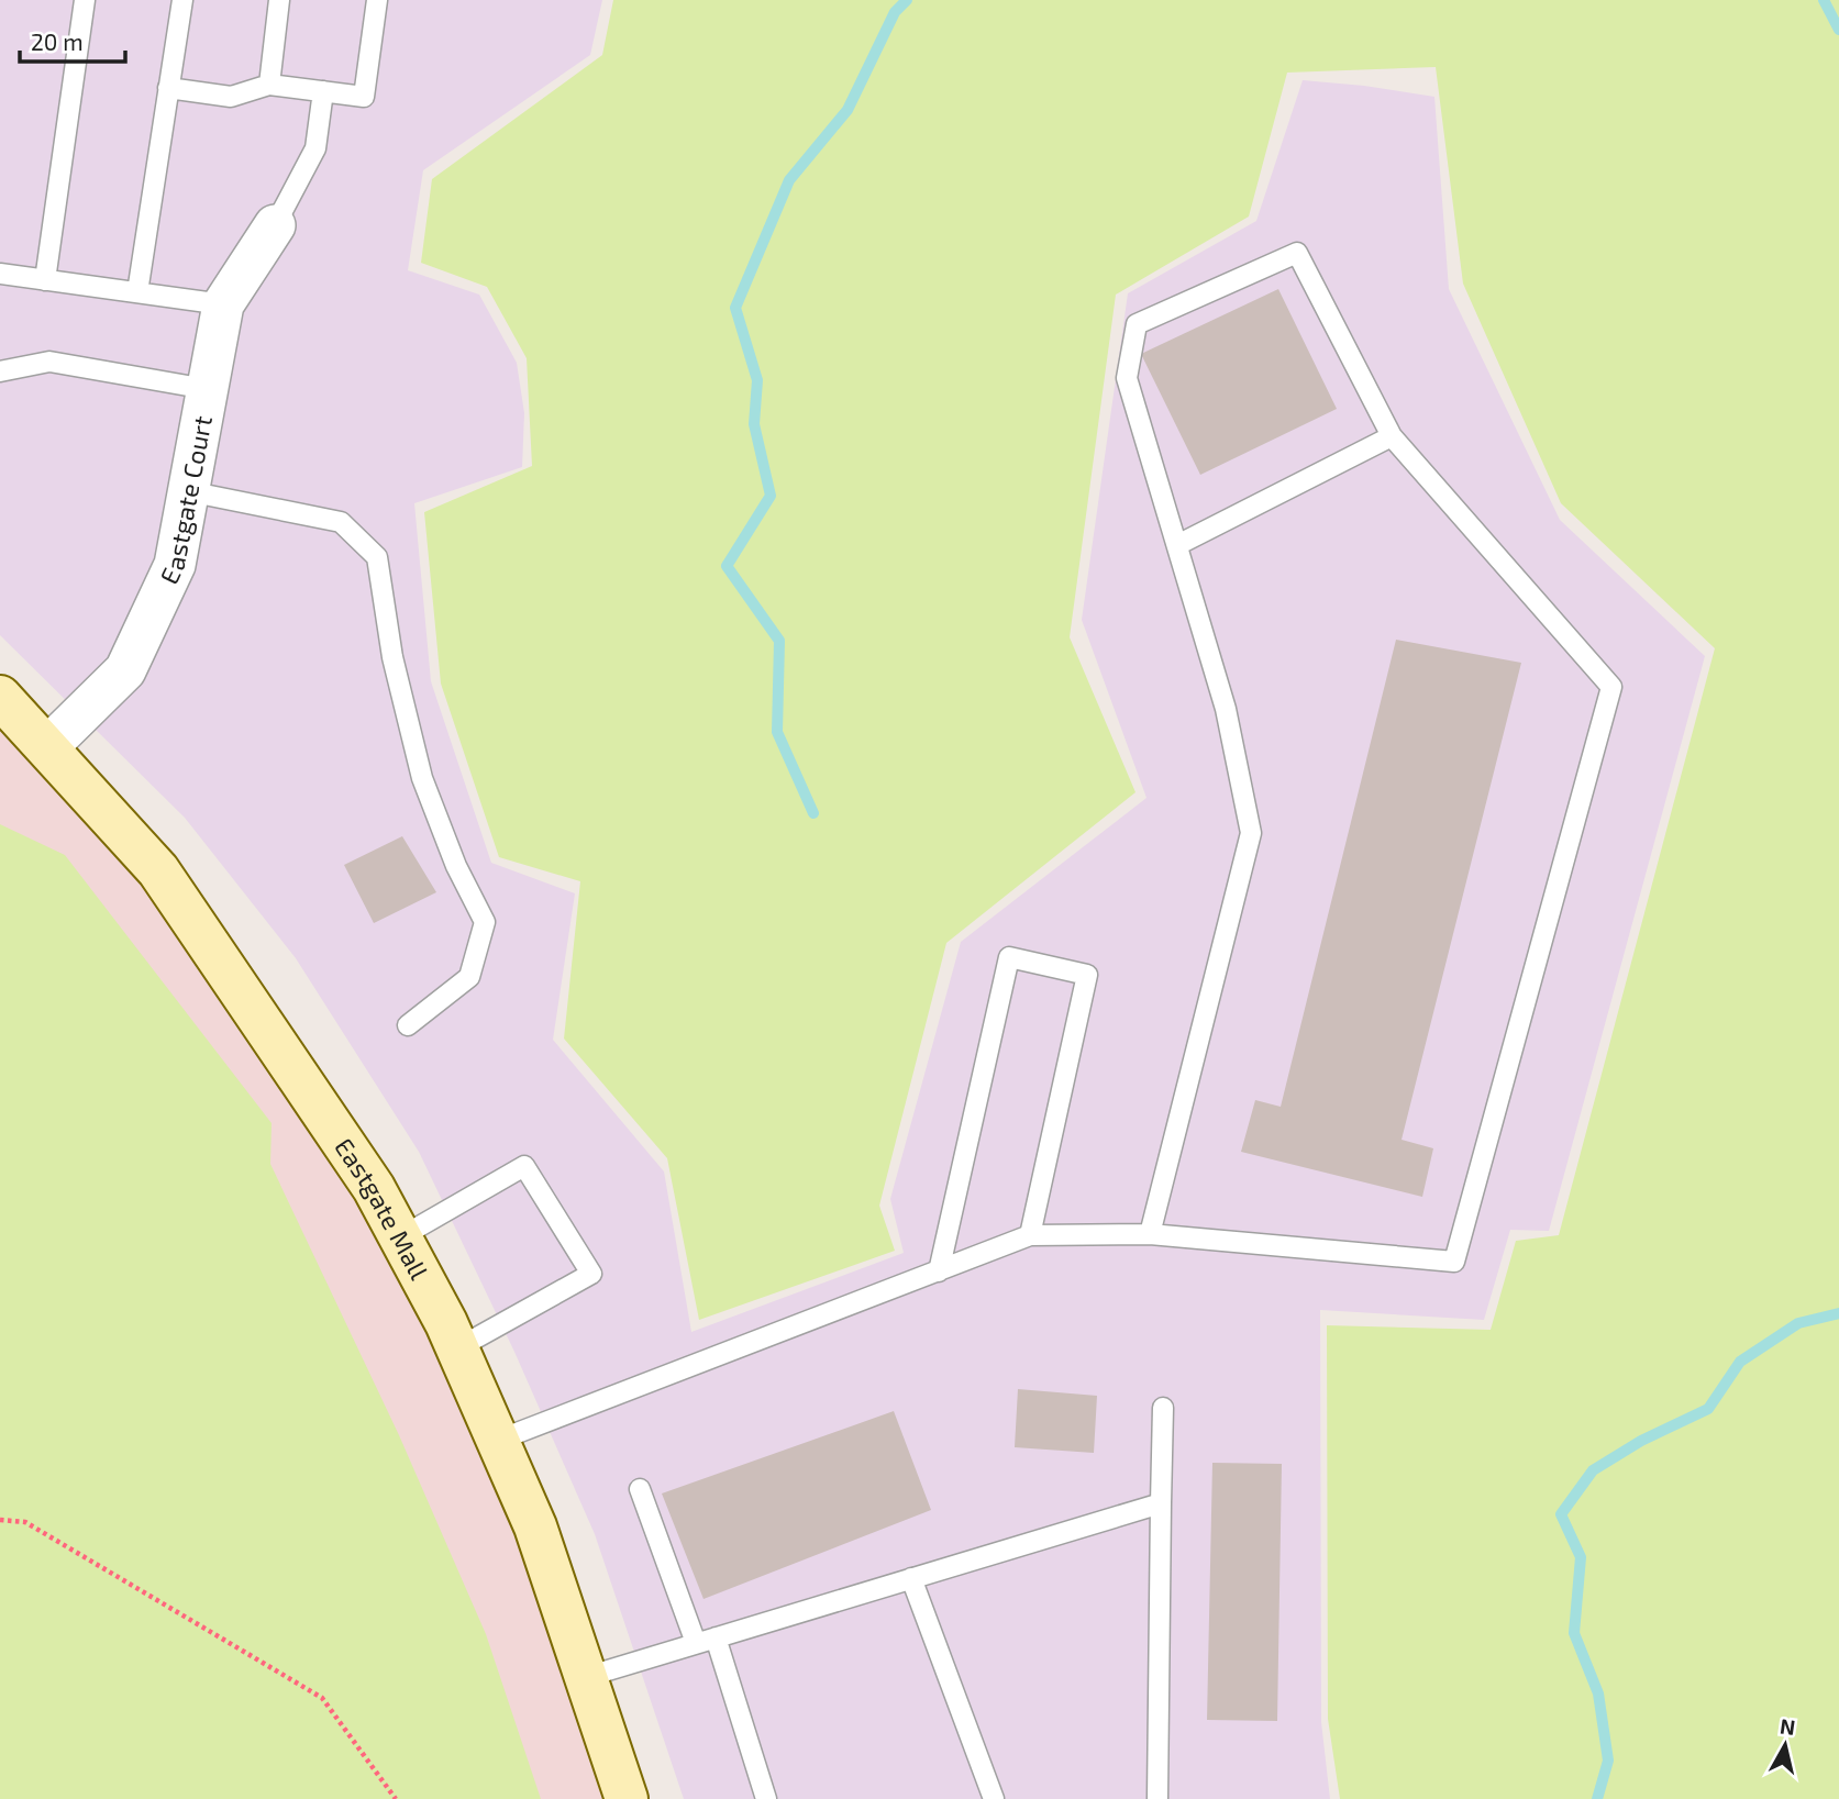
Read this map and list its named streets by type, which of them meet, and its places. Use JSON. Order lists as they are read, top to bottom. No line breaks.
{"streets":{"main road":["Eastgate Mall"],"street":["Eastgate Court"]},"crossings":[["Eastgate Court","Eastgate Mall"]],"scale_bar":"20 m","north":"top"}
